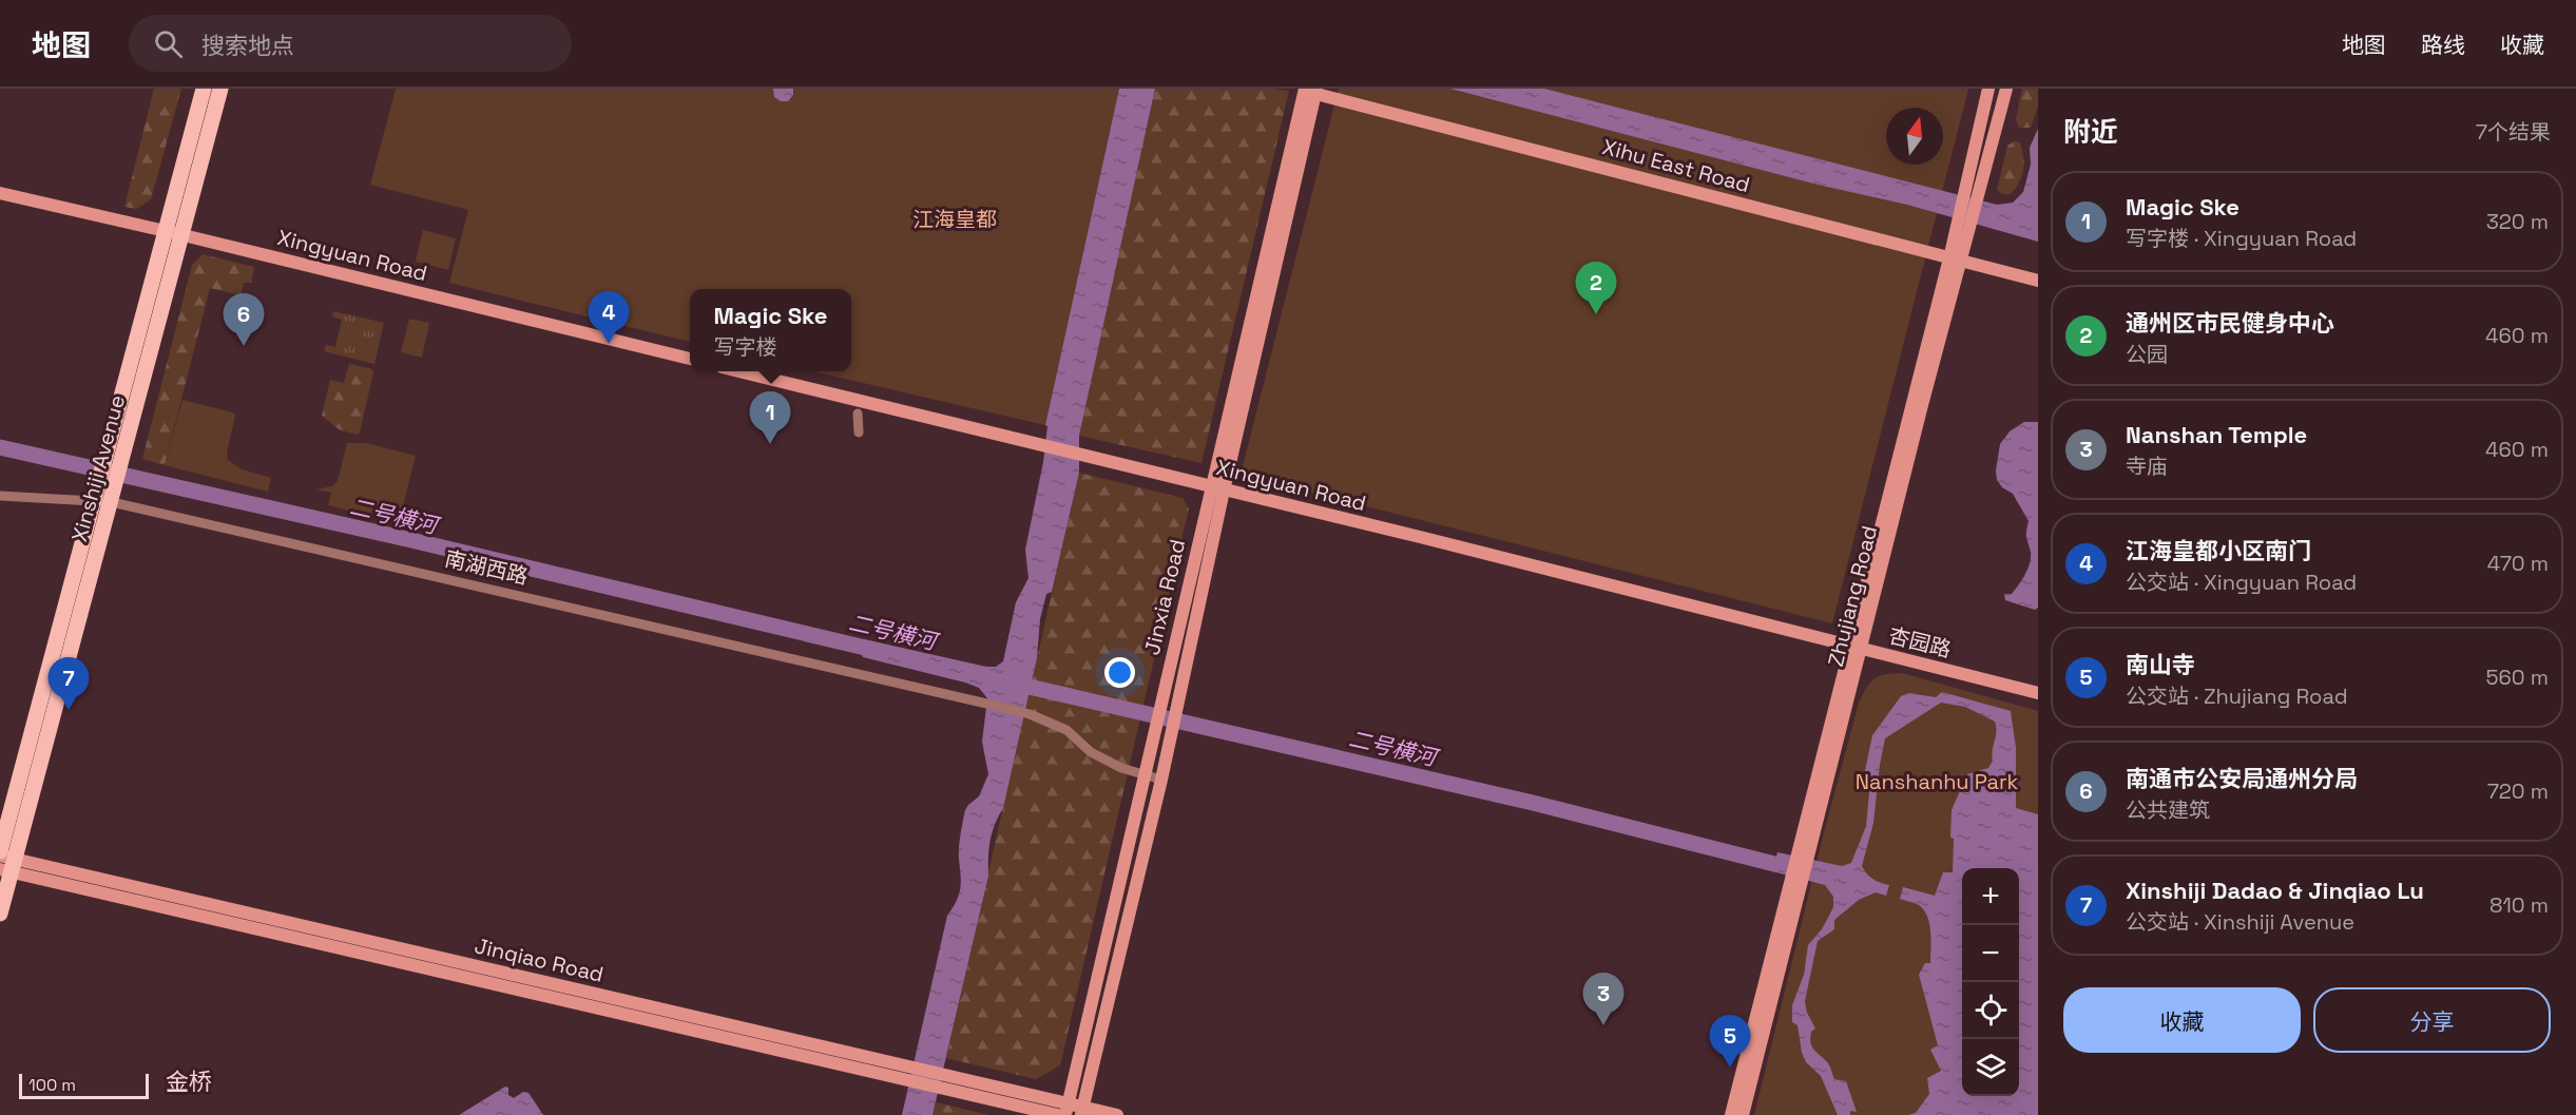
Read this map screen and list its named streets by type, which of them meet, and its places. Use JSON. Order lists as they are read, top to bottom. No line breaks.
{"streets":{"main road":["Xinshiji Avenue"],"street":["Xihu East Road","Xingyuan Road","南湖西路","Zhujiang Road","Jinxia Road","杏园路","Jinqiao Road"]},"crossings":[["Xihu East Road","Zhujiang Road"],["Xihu East Road","Jinxia Road"],["Xingyuan Road","Xinshiji Avenue"],["Xingyuan Road","Zhujiang Road"],["Xingyuan Road","Jinxia Road"],["Xingyuan Road","杏园路"],["Xinshiji Avenue","南湖西路"],["Xinshiji Avenue","Jinqiao Road"],["南湖西路","Jinxia Road"],["Zhujiang Road","杏园路"],["Jinxia Road","Jinqiao Road"]],"districts":["金桥"],"water":["二号横河"],"parks":["江海皇都","Nanshanhu Park"],"scale_bar":"100 m","north":"top","page":{"header":"地图","search":"搜索地点","nav":["地图","路线","收藏"],"heading":["附近","7个结果"],"list":[{"mark":"1","name":"Magic Ske","note":"写字楼 · Xingyuan Road","value":"320 m"},{"mark":"2","name":"通州区市民健身中心","note":"公园","value":"460 m"},{"mark":"3","name":"Nanshan Temple","note":"寺庙","value":"460 m"},{"mark":"4","name":"江海皇都小区南门","note":"公交站 · Xingyuan Road","value":"470 m"},{"mark":"5","name":"南山寺","note":"公交站 · Zhujiang Road","value":"560 m"},{"mark":"6","name":"南通市公安局通州分局","note":"公共建筑","value":"720 m"},{"mark":"7","name":"Xinshiji Dadao & Jinqiao Lu","note":"公交站 · Xinshiji Avenue","value":"810 m"}],"pins":["2","4","6","1","7","3","5"],"popup":["Magic Ske","写字楼"],"map_buttons":["+","−"],"buttons":["收藏","分享"],"scale":"100 m"}}
